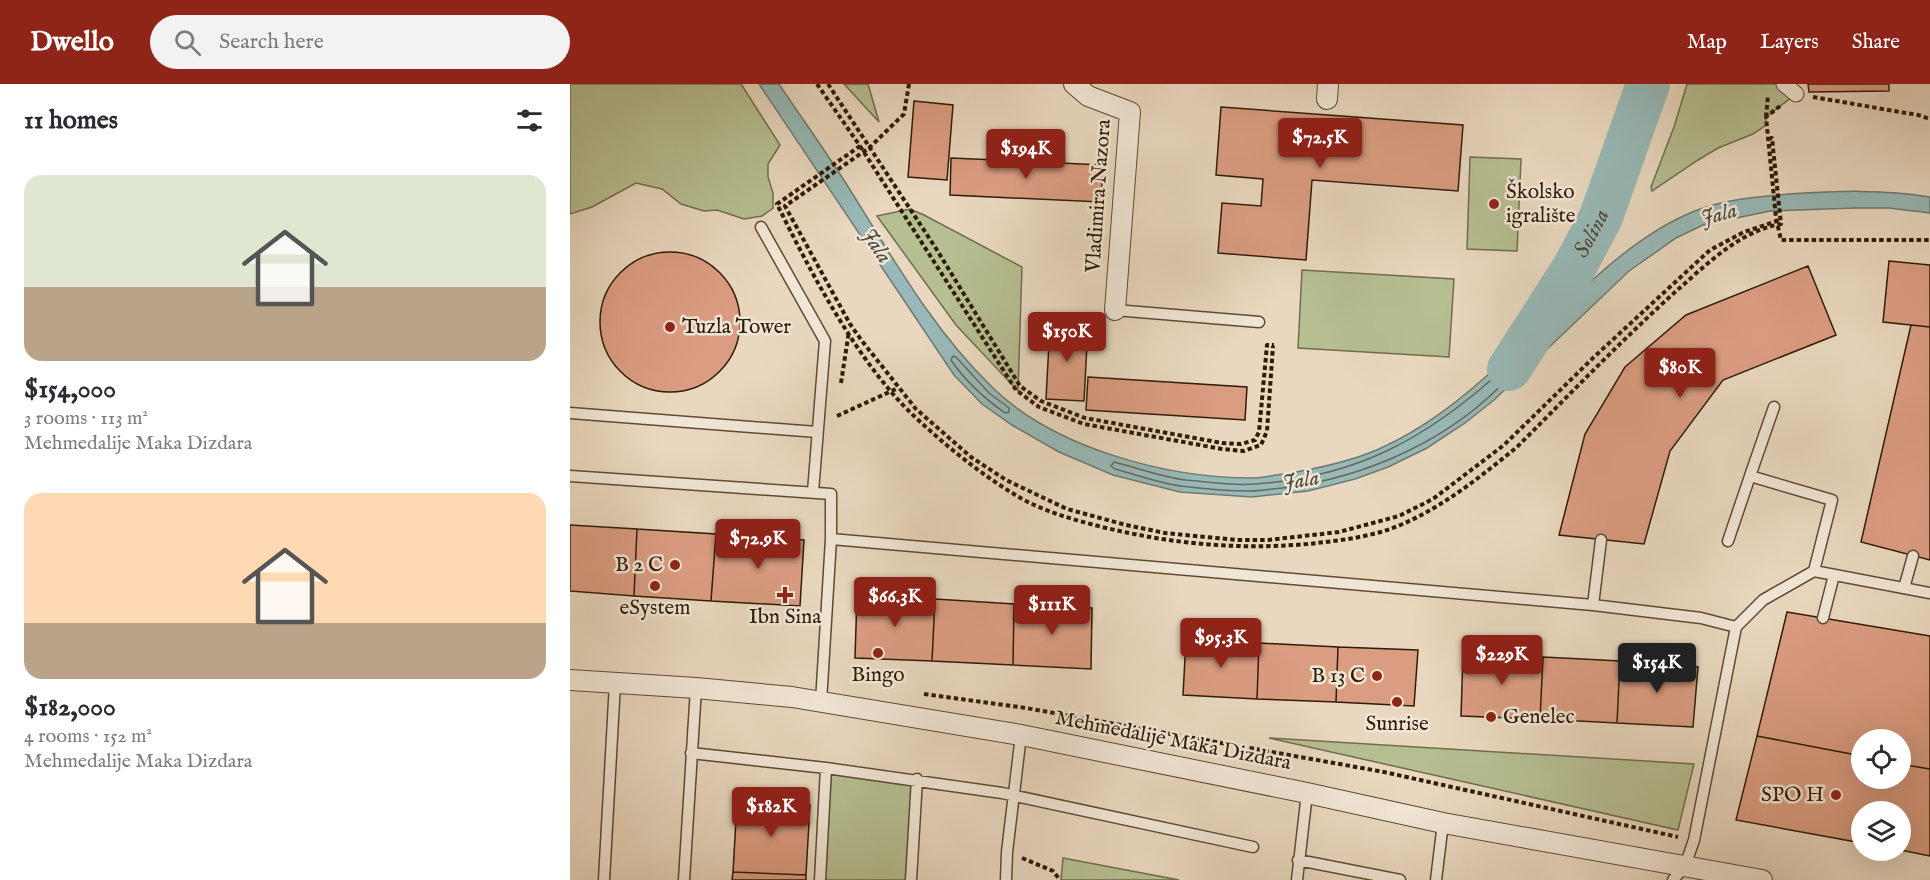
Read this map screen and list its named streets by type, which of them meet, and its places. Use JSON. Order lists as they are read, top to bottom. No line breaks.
{"streets":{"street":["Vladimira Nazora","Mehmedalije Maka Dizdara"]},"water":["Jala","Solina"],"places":{"other":["Školsko igralište","Tuzla Tower","B 2 C","eSystem","Bingo","B 13 C","Sunrise","Genelec","SPO H"],"health":["Ibn Sina"]},"page":{"header":"Dwello","search":"Search here","nav":["Map","Layers","Share"],"heading":"11 homes","price":["$72.5K","$194K","$150K","$80K","$72.9K","$66.3K","$111K","$95.3K","$229K","$154K","$182K"],"list":[{"name":"$154,000","note":"3 rooms · 113 m² · Mehmedalije Maka Dizdara"},{"name":"$182,000","note":"4 rooms · 152 m² · Mehmedalije Maka Dizdara"}]}}
